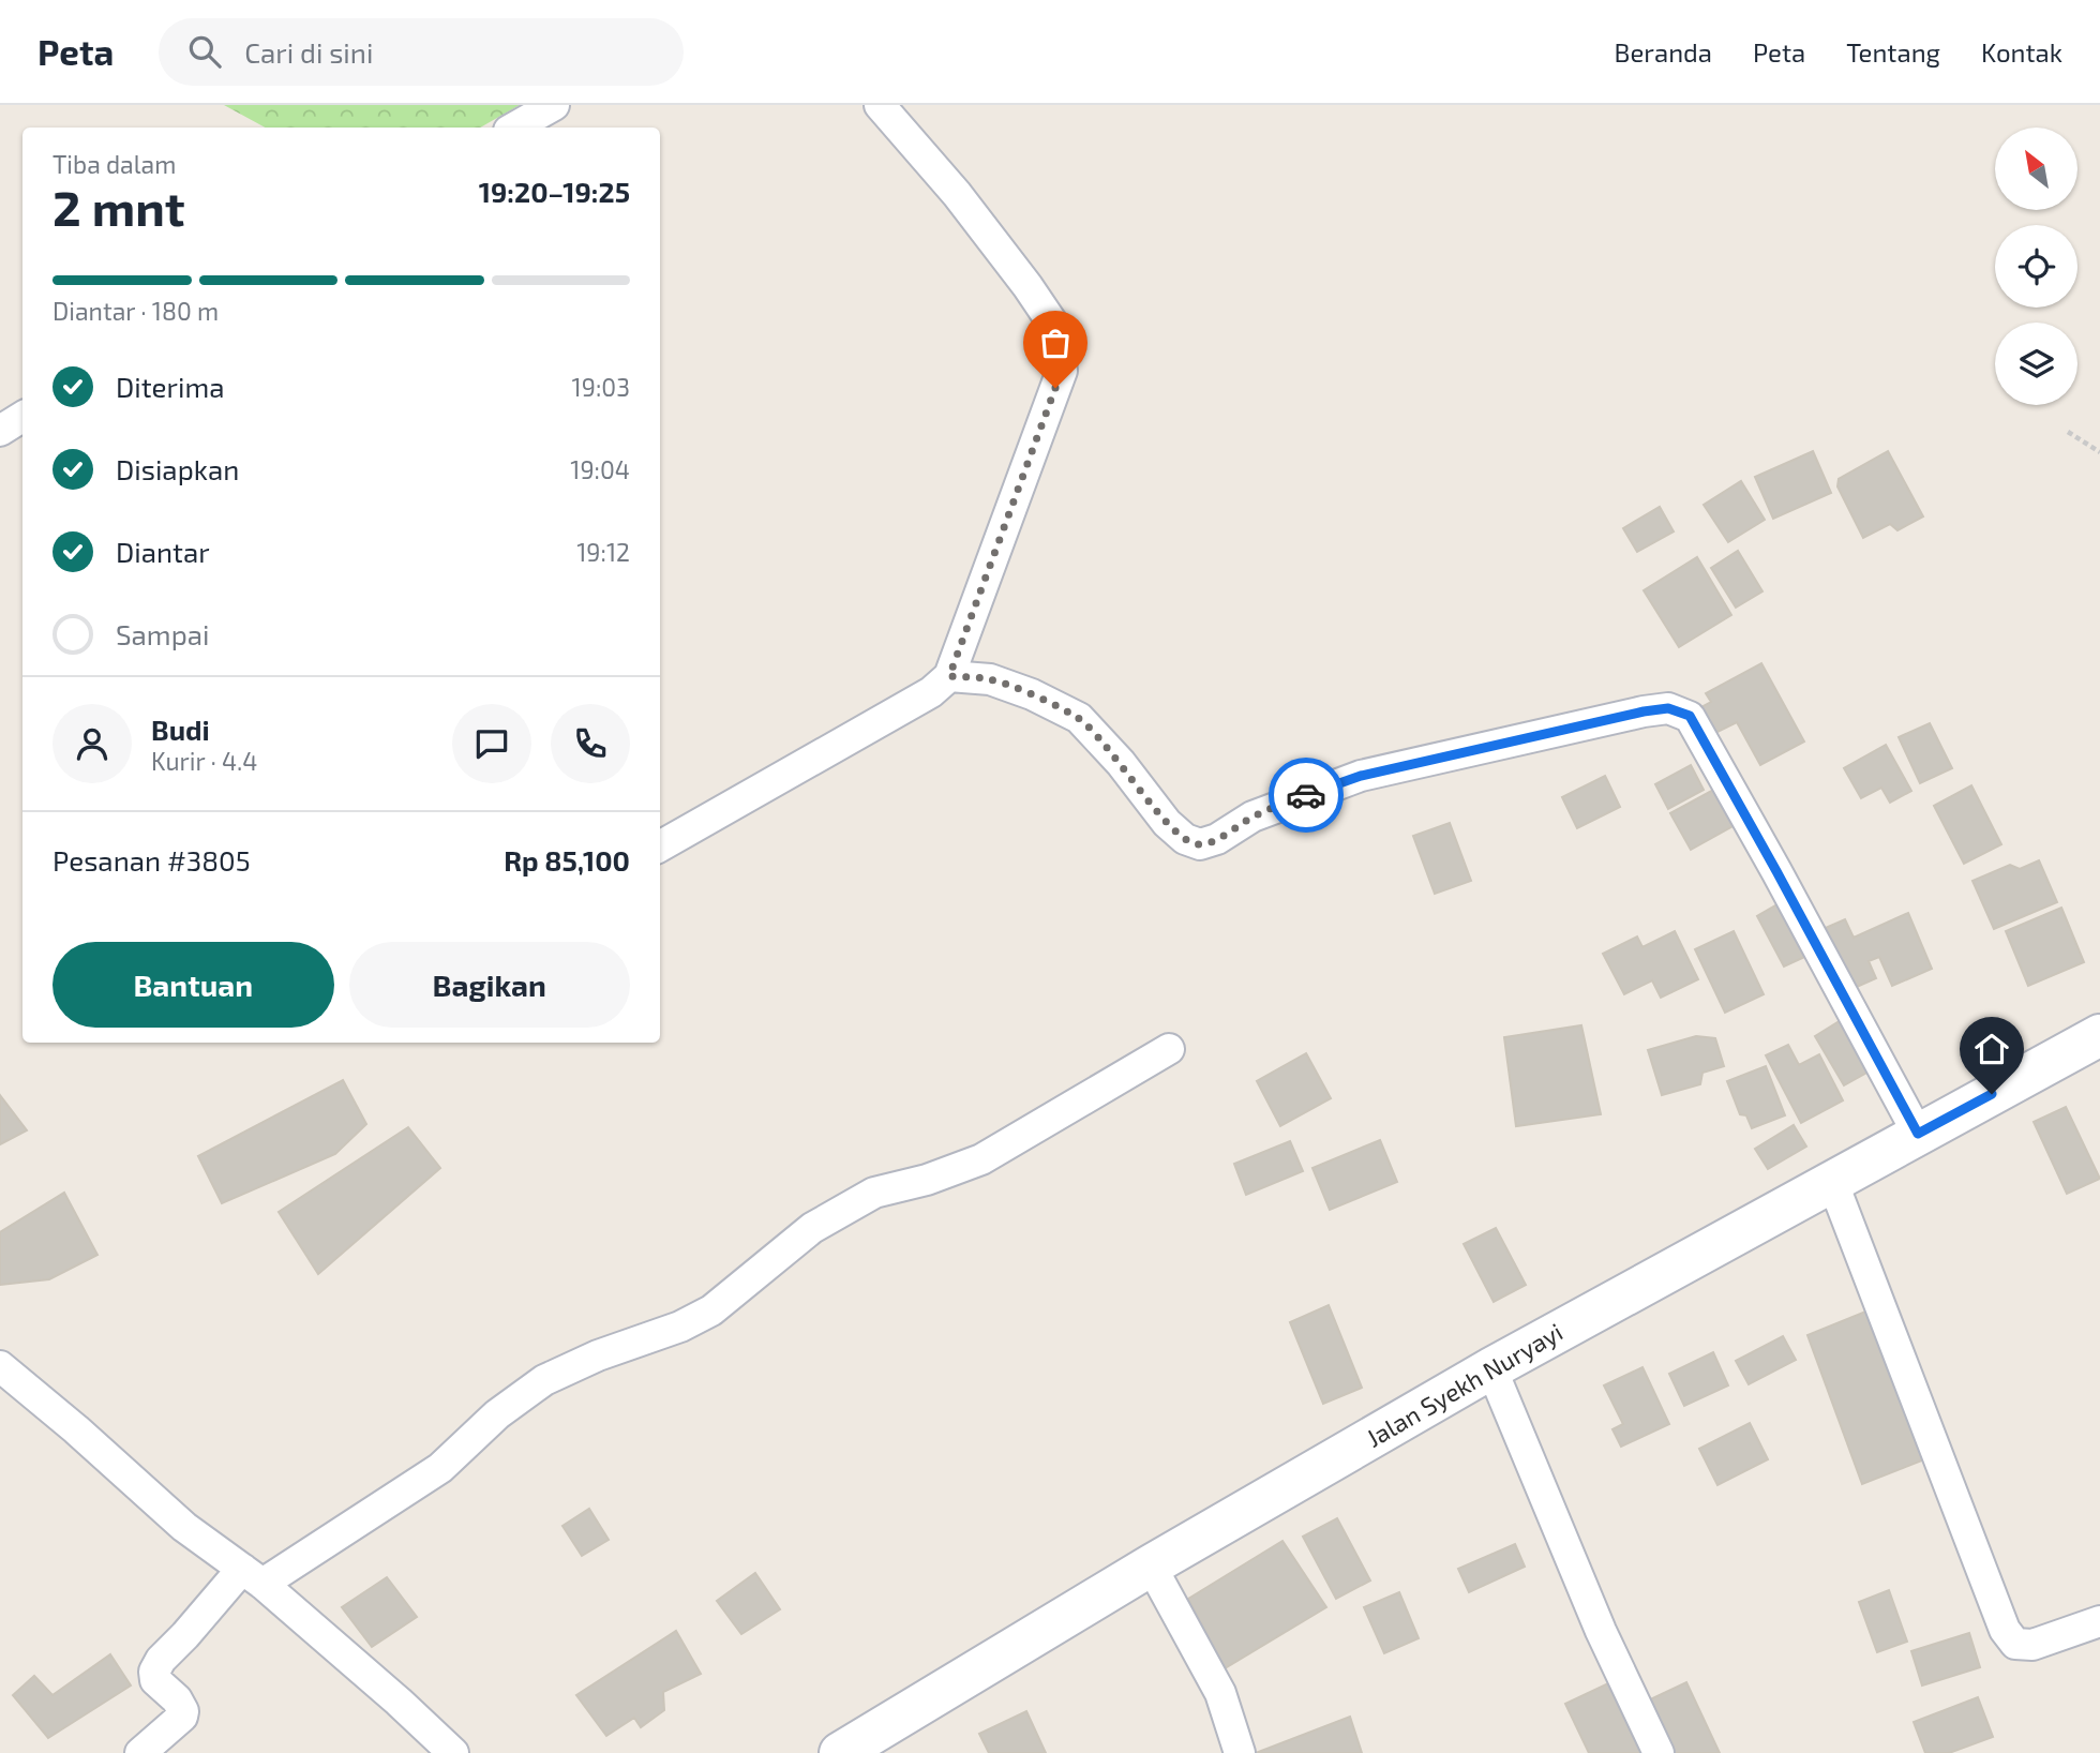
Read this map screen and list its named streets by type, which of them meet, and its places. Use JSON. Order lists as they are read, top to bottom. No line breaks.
{"streets":{"main road":["Jalan Syekh Nuryayi"]},"north":"top left","page":{"header":"Peta","search":"Cari di sini","nav":["Beranda","Peta","Tentang","Kontak"],"heading":["2 mnt","Tiba dalam","19:20–19:25"],"panel":["Budi","Kurir · 4.4","Pesanan #3805","Rp 85,100"],"bar":"Diantar · 180 m","list":[["Diterima","19:03"],["Disiapkan","19:04"],["Diantar","19:12"],"Sampai"],"buttons":["Bantuan","Bagikan"]}}
